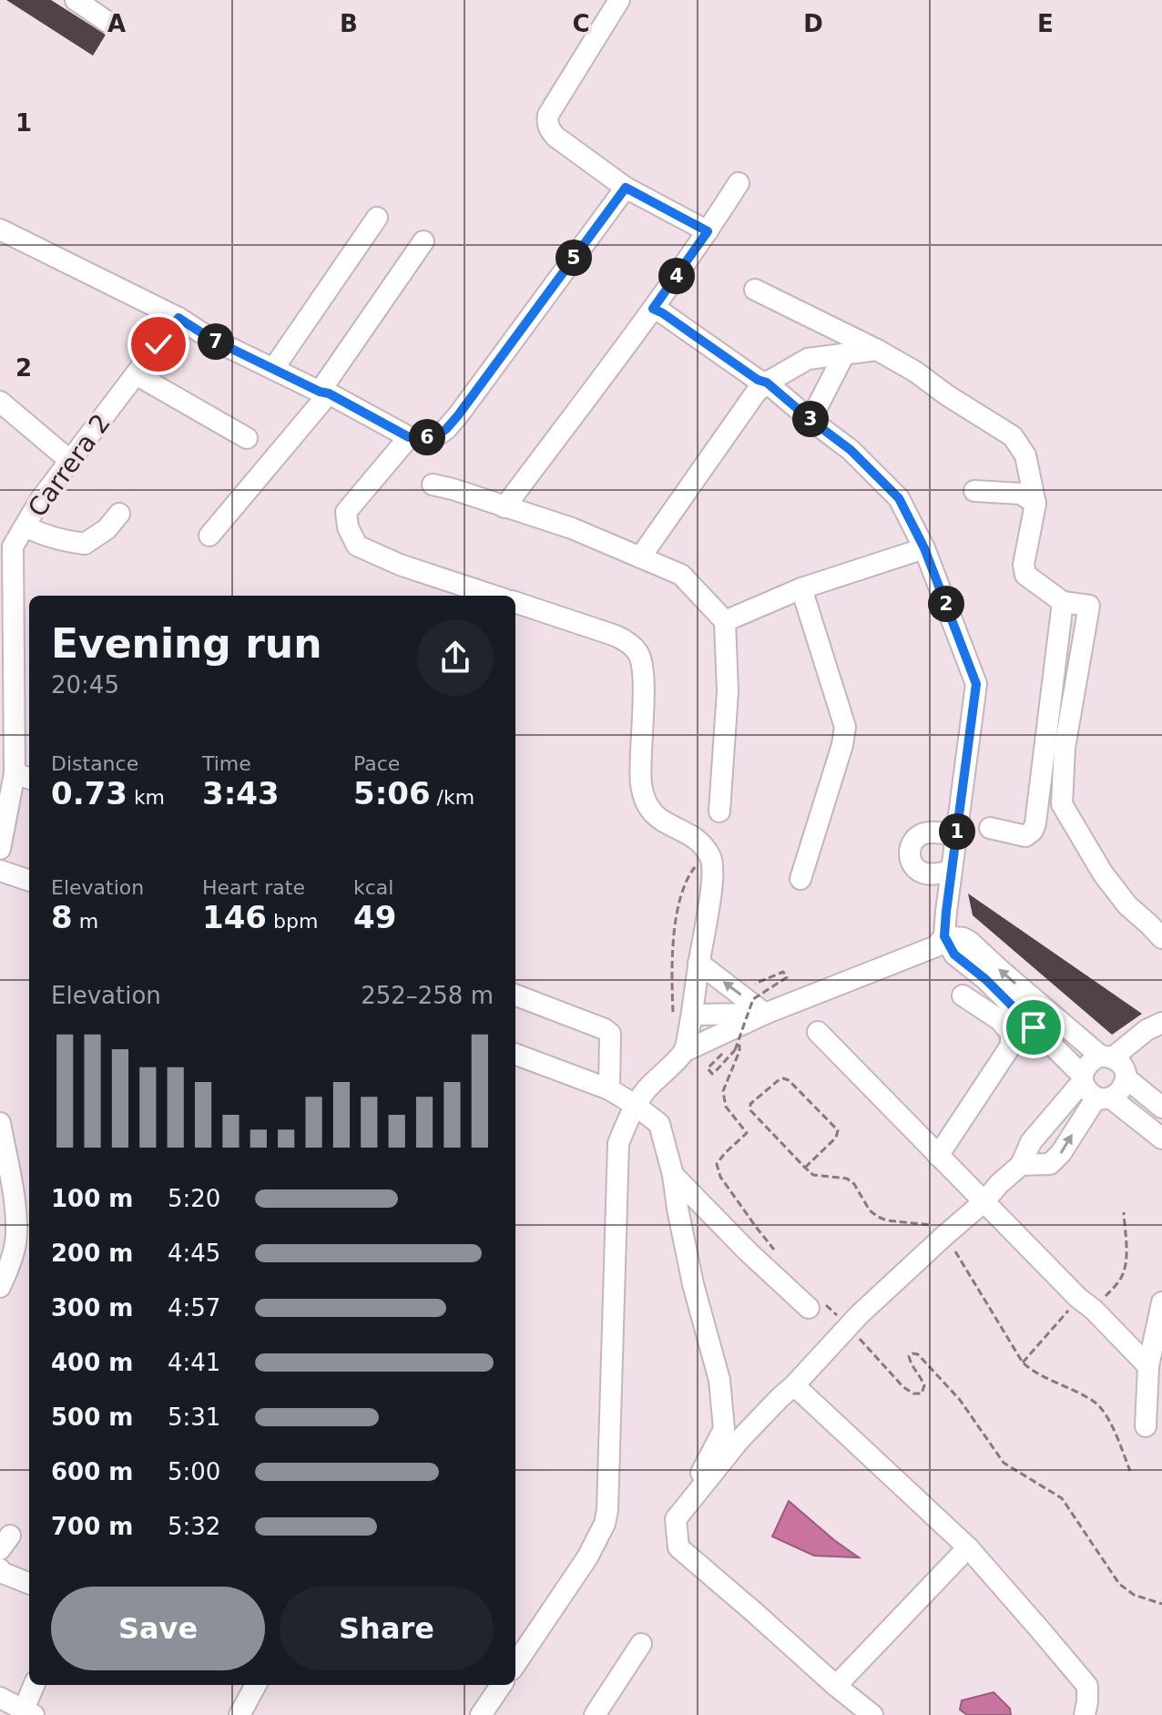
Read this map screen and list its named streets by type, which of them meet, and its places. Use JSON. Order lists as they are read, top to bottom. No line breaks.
{"streets":{"street":["Carrera 2"]},"page":{"pins":["5","4","7","3","6","2","1"],"heading":["Evening run","20:45"],"stats":[["Distance","0.73 km"],["Time","3:43"],["Pace","5:06 /km"],["Elevation","8 m"],["Heart rate","146 bpm"],["kcal","49"]],"chart":["Elevation","252–258 m"],"list":[{"name":"100 m","note":"5:20"},{"name":"200 m","note":"4:45"},{"name":"300 m","note":"4:57"},{"name":"400 m","note":"4:41"},{"name":"500 m","note":"5:31"},{"name":"600 m","note":"5:00"},{"name":"700 m","note":"5:32"}],"buttons":["Save","Share"]},"grid":{"columns":["A","B","C","D","E"],"rows":["1","2"]}}
